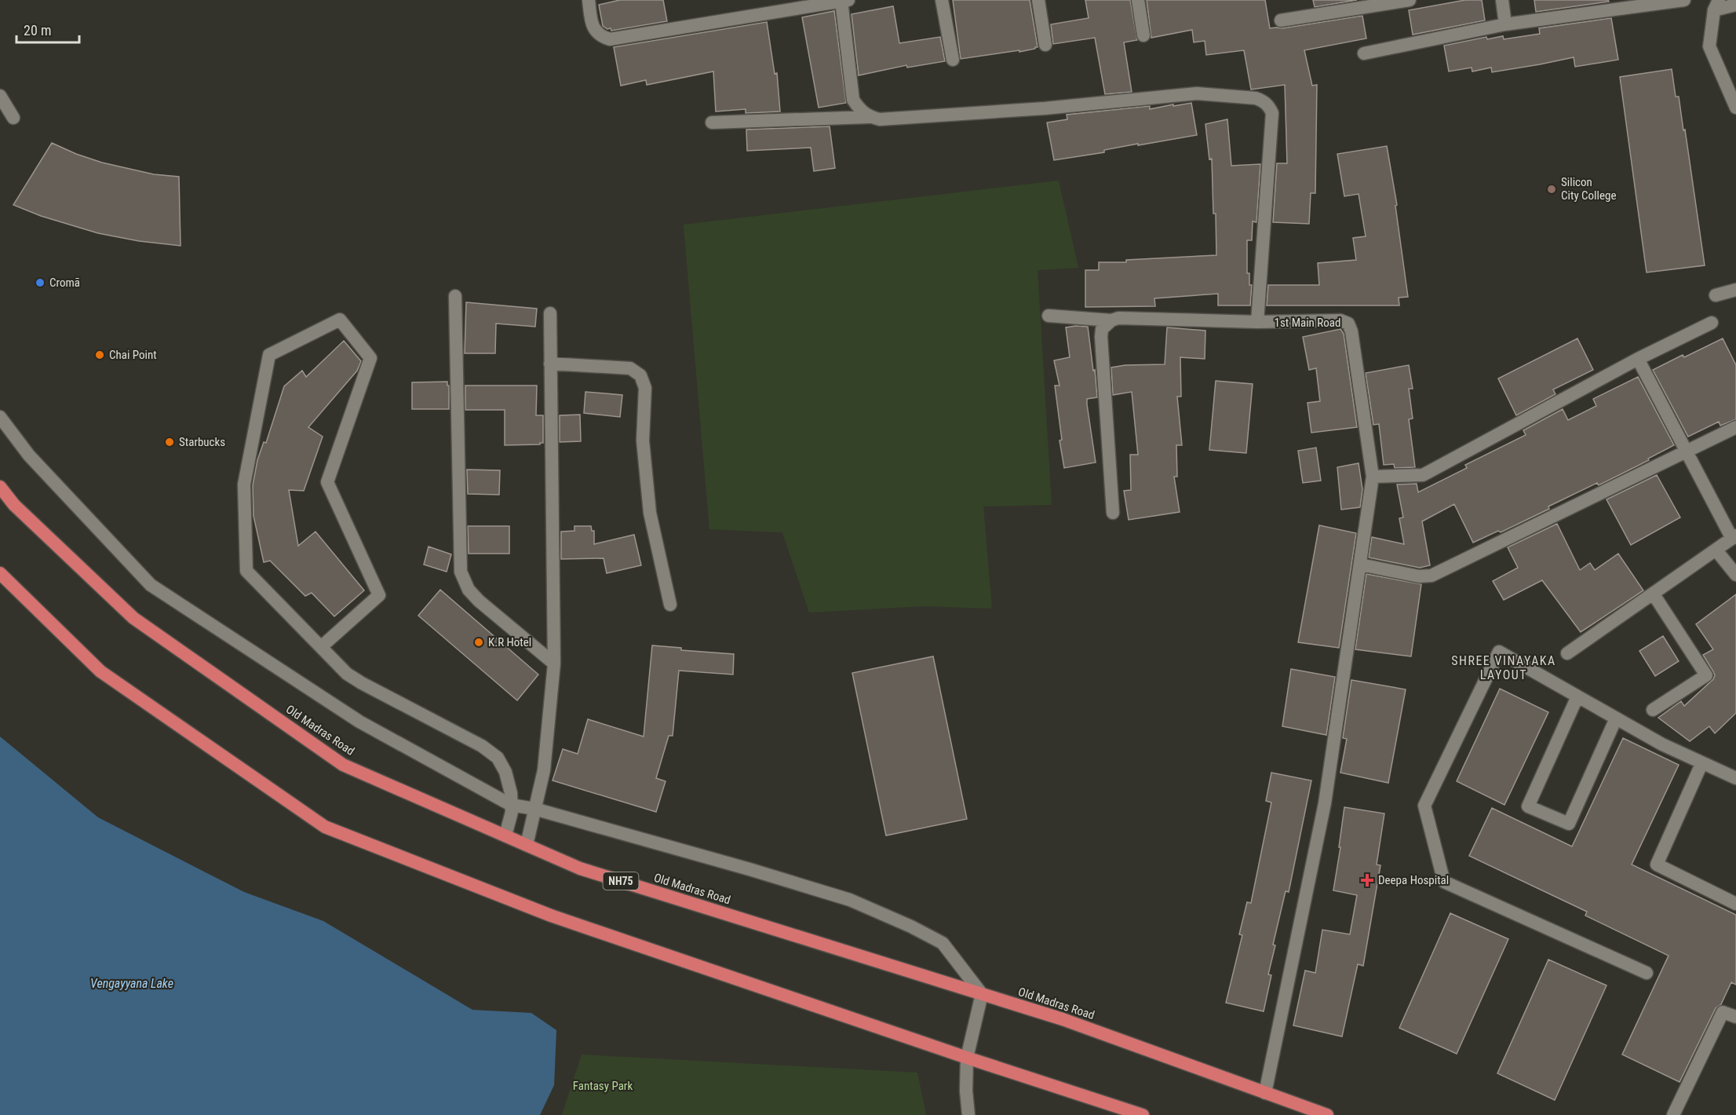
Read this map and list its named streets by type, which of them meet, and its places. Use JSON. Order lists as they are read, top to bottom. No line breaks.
{"streets":{"highway":["Old Madras Road","NH75"],"street":["1st Main Road"]},"districts":["SHREE VINAYAKA LAYOUT"],"water":["Vengayyana Lake"],"parks":["Fantasy Park"],"places":{"other":["Silicon City College","Cromā","Chai Point","Starbucks","K.R Hotel"],"health":["Deepa Hospital"]},"scale_bar":"20 m"}
